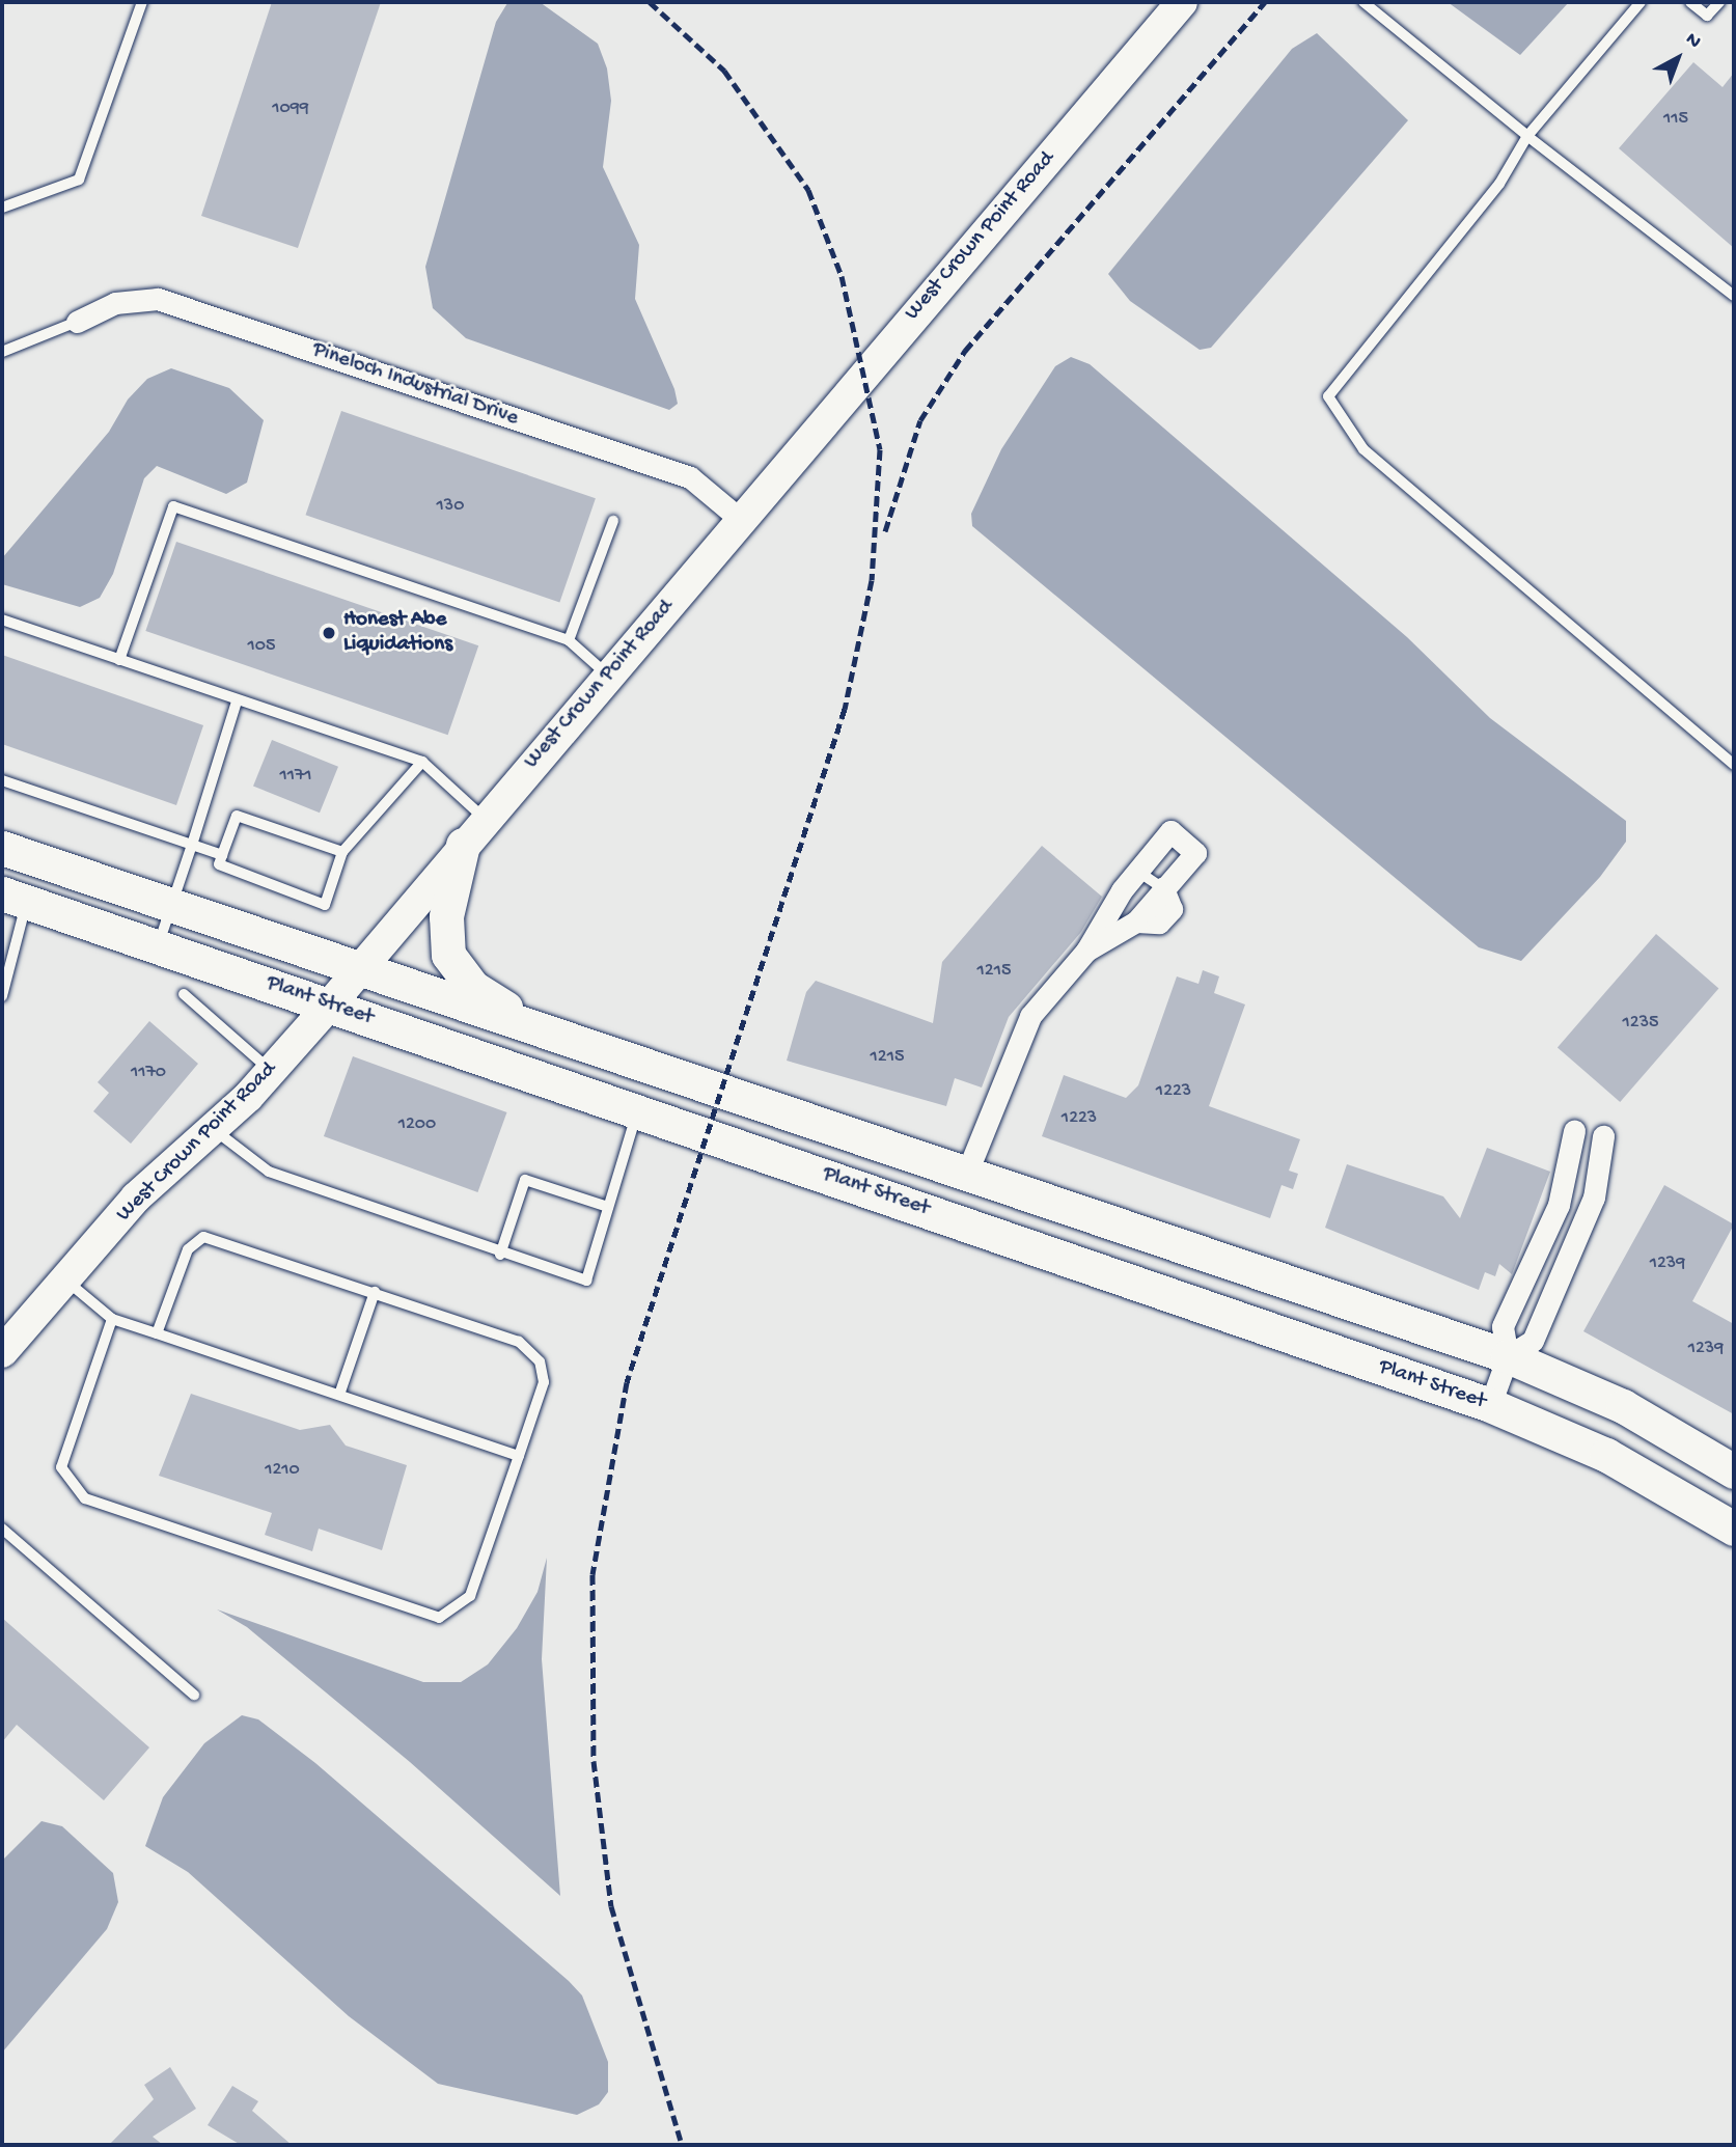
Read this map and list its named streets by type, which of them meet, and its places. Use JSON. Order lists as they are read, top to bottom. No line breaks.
{"streets":{"main road":["Plant Street"],"street":["West Crown Point Road","Pineloch Industrial Drive"]},"crossings":[["West Crown Point Road","Pineloch Industrial Drive"],["West Crown Point Road","Plant Street"]],"places":["Honest Abe Liquidations"],"house_numbers":["1099","115","130","105","1171","1215","1235","1215","1170","1223","1223","1200","1239","1239","1210"],"north":"top right"}
